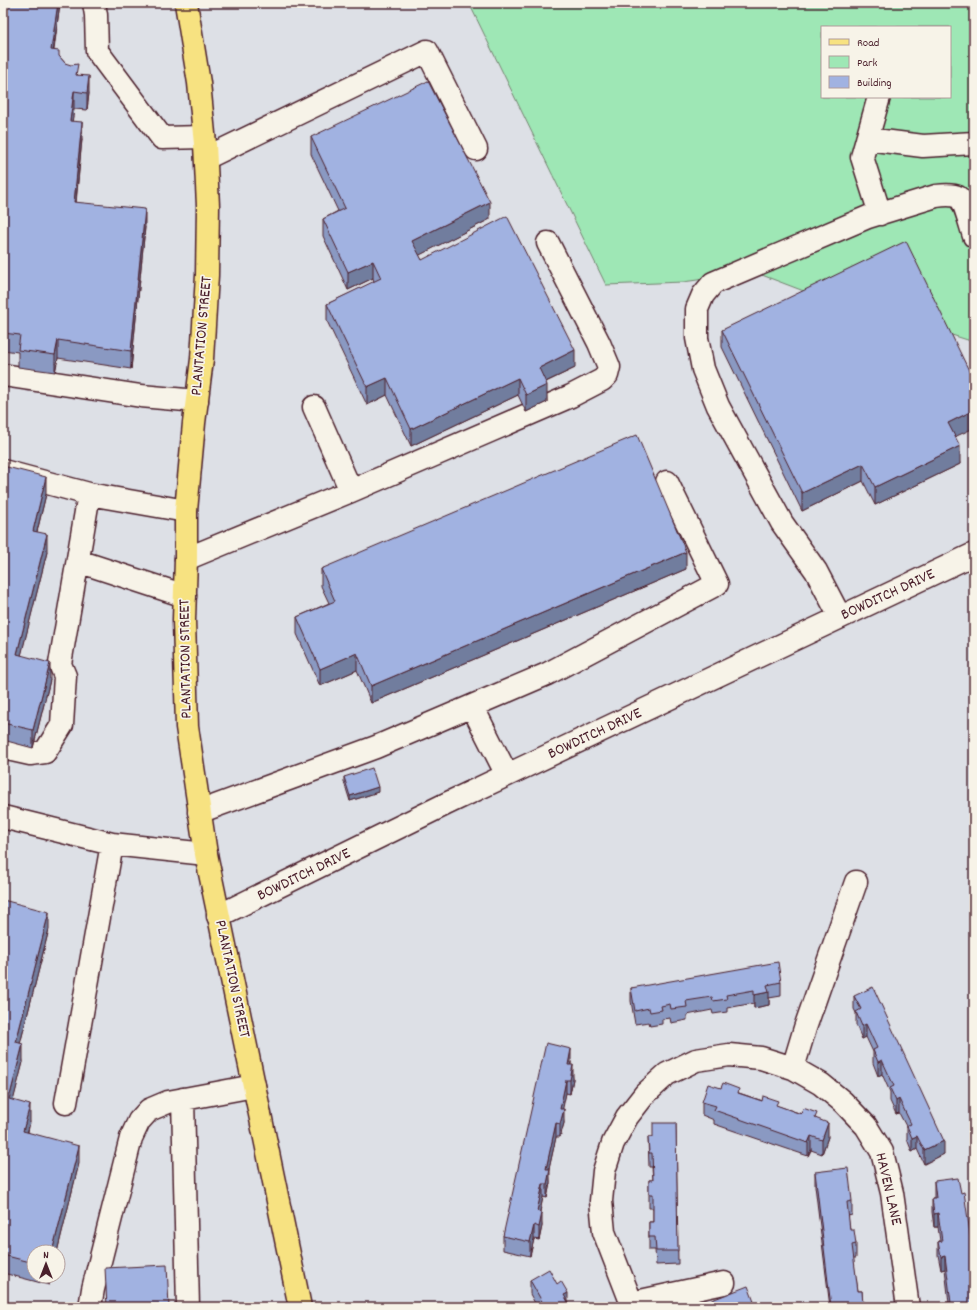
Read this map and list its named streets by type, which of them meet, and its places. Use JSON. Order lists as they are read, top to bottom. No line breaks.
{"streets":{"main road":["PLANTATION STREET"],"street":["BOWDITCH DRIVE","HAVEN LANE"]},"crossings":[["PLANTATION STREET","BOWDITCH DRIVE"]],"legend":["Road","Park","Building"],"north":"top"}
